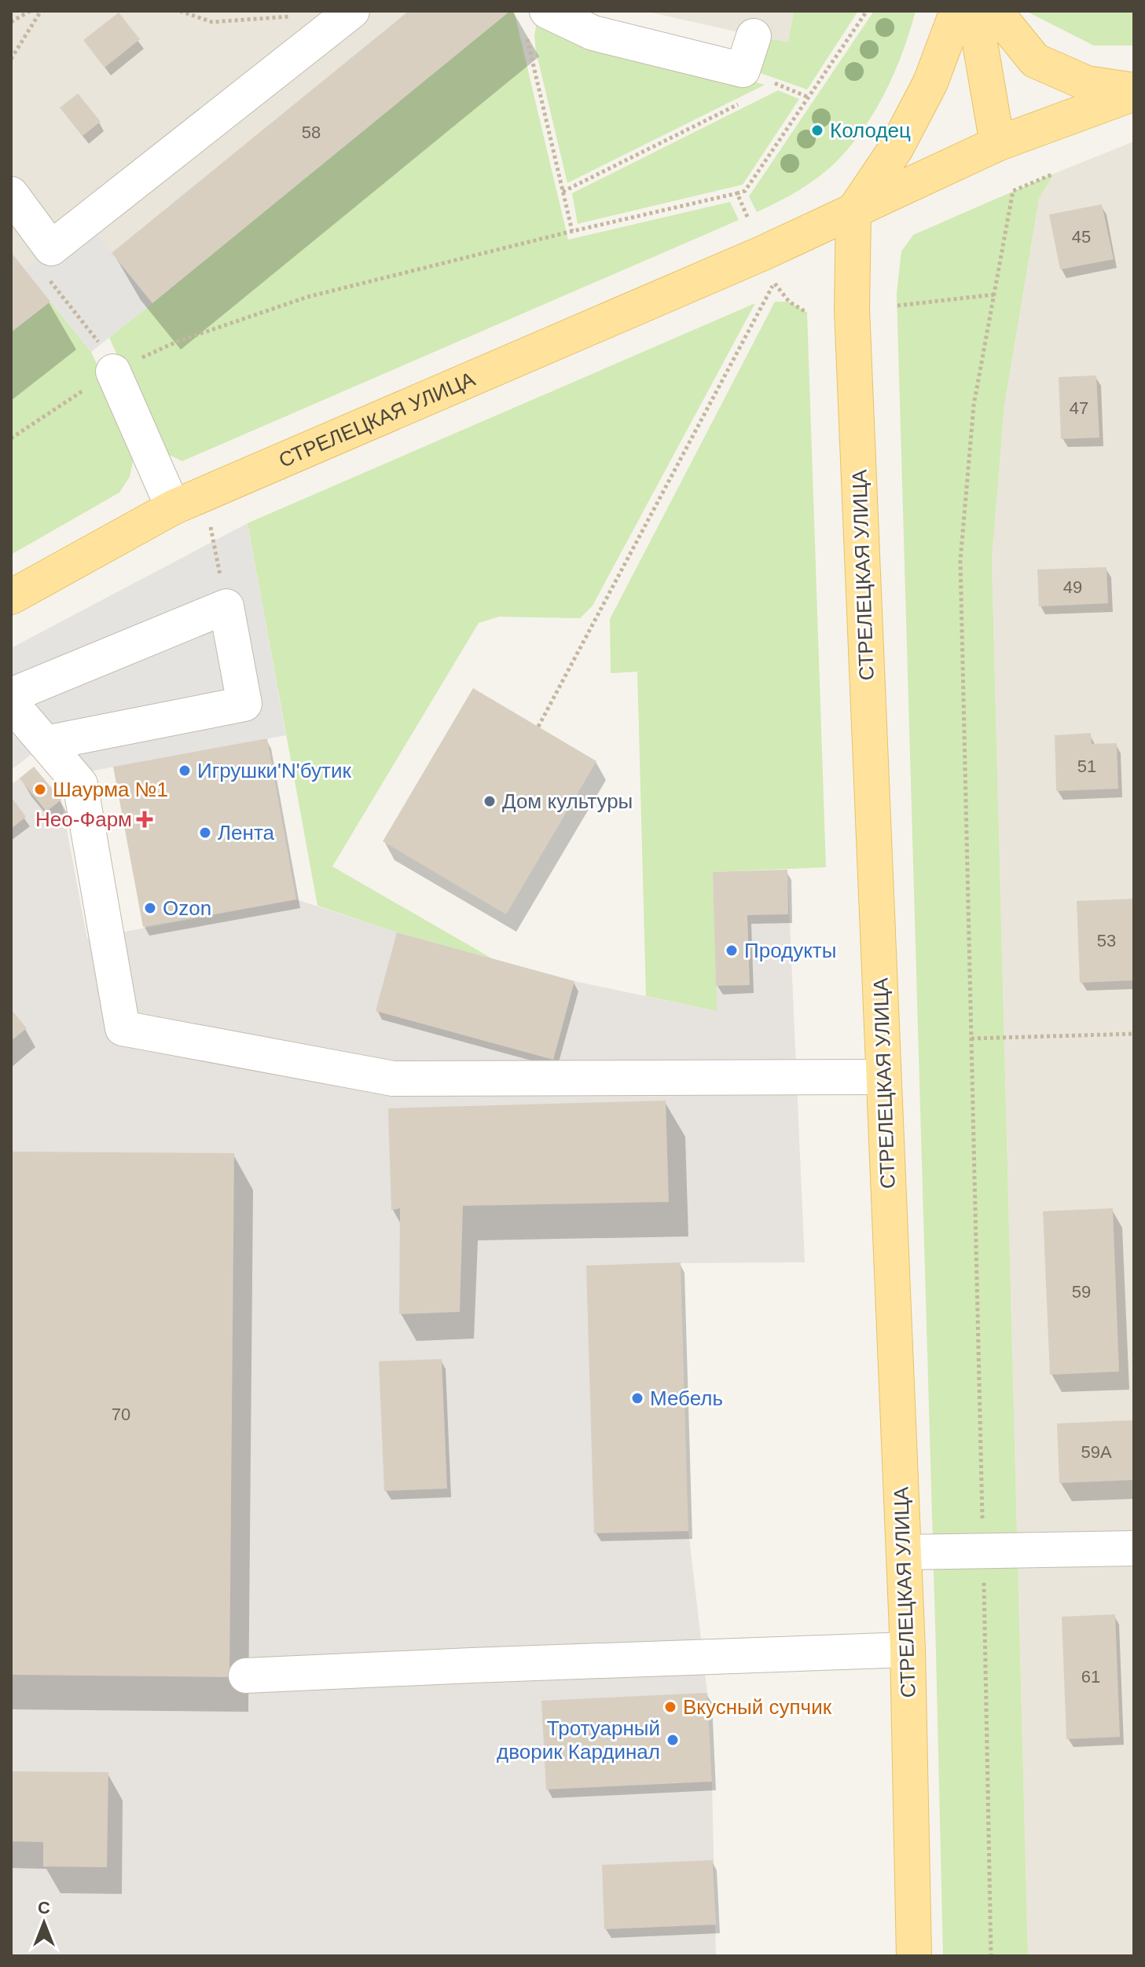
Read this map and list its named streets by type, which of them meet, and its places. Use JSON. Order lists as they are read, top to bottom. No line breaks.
{"streets":{"main road":["СТРЕЛЕЦКАЯ УЛИЦА"]},"places":{"other":["Колодец","Игрушки'N'бутик","Шаурма №1","Дом культуры","Лента","Ozon","Продукты","Мебель","Вкусный супчик","Тротуарный дворик Кардинал"],"health":["Нео-Фарм"]},"house_numbers":["58","45","47","49","51","53","59","70","59А","61"],"north":"top"}
